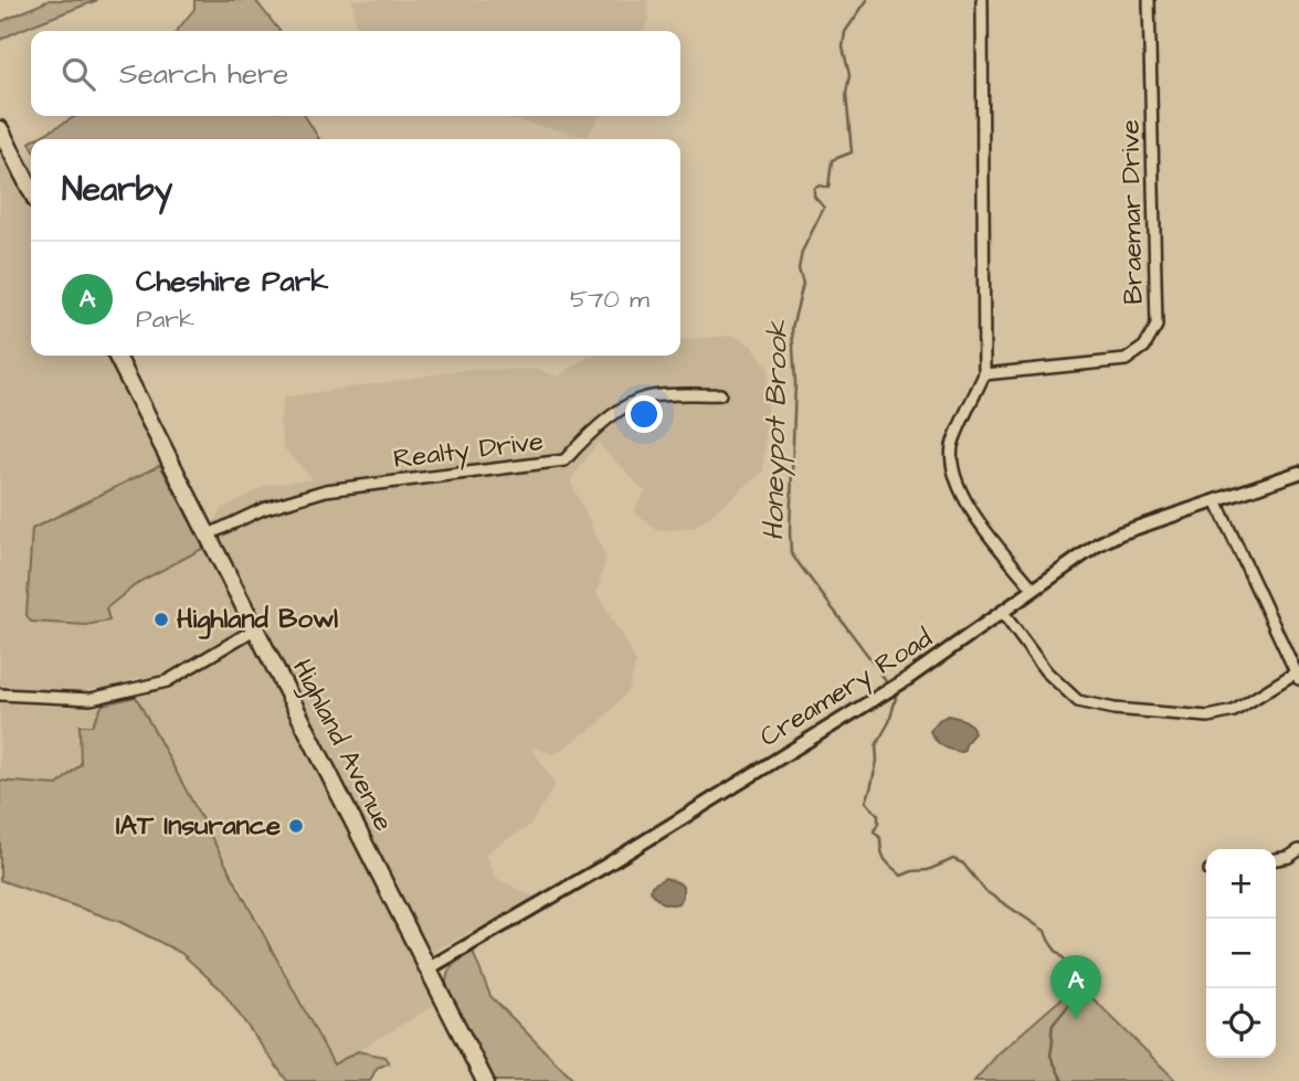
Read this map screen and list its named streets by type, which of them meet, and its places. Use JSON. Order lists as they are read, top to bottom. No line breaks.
{"streets":{"highway":["Highland Avenue"],"street":["Braemar Drive","Realty Drive","Creamery Road"]},"crossings":[["Realty Drive","Highland Avenue"],["Creamery Road","Highland Avenue"]],"water":["Honeypot Brook"],"places":["Highland Bowl","IAT Insurance"],"page":{"search":"Search here","heading":"Nearby","list":[{"mark":"A","name":"Cheshire Park","note":"Park","value":"570 m"}],"map_buttons":["+","−"],"pins":"A"}}
